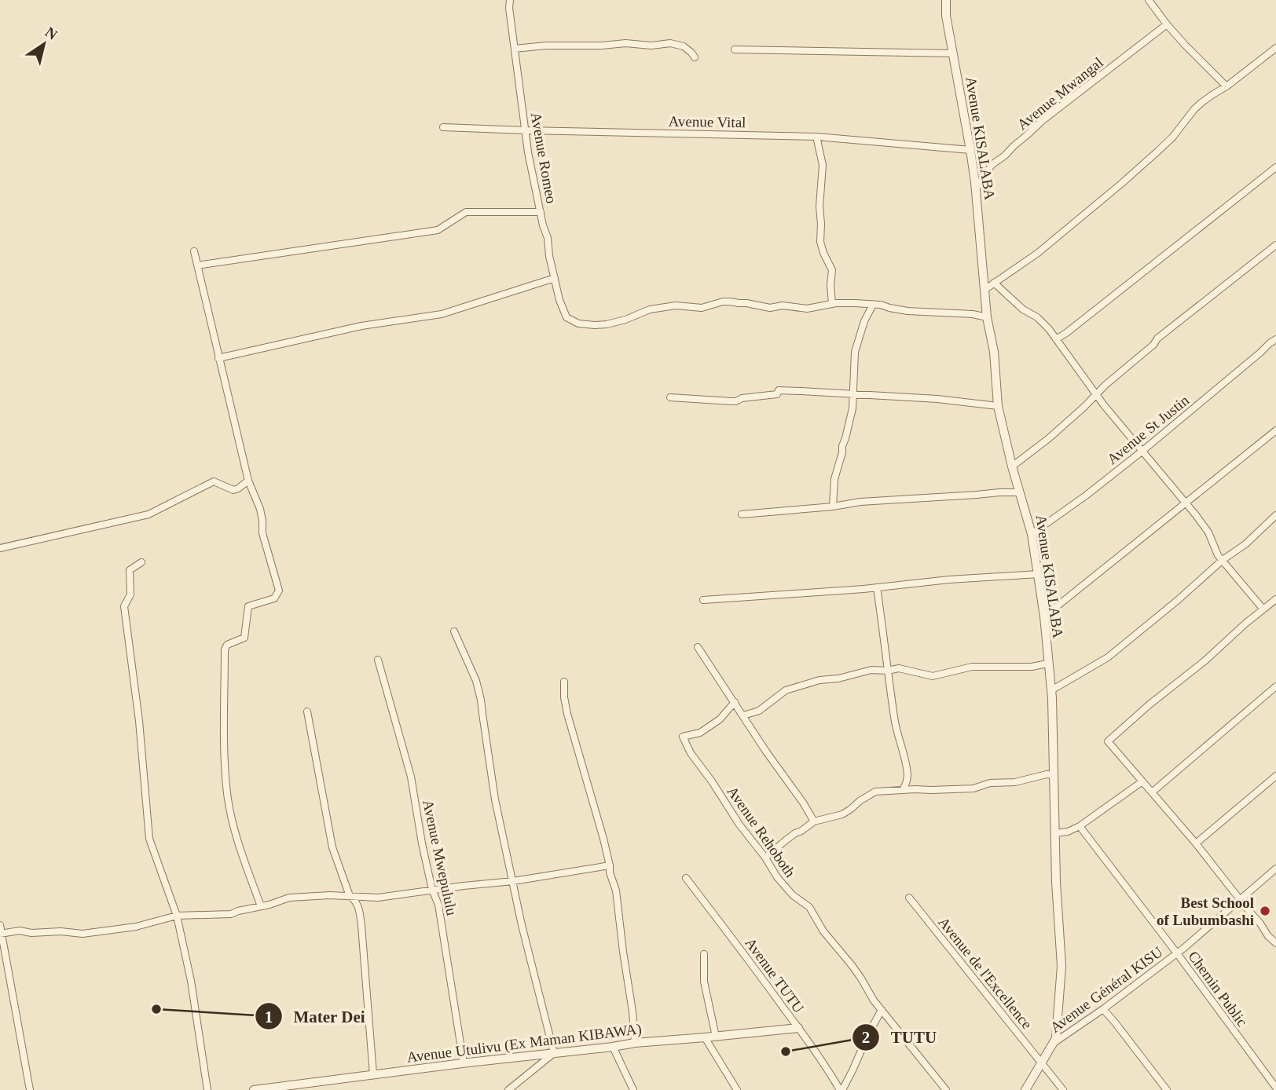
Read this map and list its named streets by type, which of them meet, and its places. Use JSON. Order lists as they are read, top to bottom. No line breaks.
{"streets":{"street":["Avenue Mwangal","Avenue Vital","Avenue KISALABA","Avenue Romeo","Avenue St Justin","Avenue Rehoboth","Avenue Mwepululu","Avenue de l'Excellence","Avenue TUTU","Chemin Public","Avenue Général KISU","Avenue Utulivu (Ex Maman KIBAWA)"]},"crossings":[["Avenue Mwangal","Avenue KISALABA"],["Avenue Vital","Avenue KISALABA"],["Avenue Vital","Avenue Romeo"],["Avenue KISALABA","Avenue St Justin"],["Avenue KISALABA","Avenue de l'Excellence"],["Avenue KISALABA","Avenue Général KISU"],["Avenue Mwepululu","Avenue Utulivu (Ex Maman KIBAWA)"],["Avenue TUTU","Avenue Utulivu (Ex Maman KIBAWA)"],["Chemin Public","Avenue Général KISU"]],"places":["Best School of Lubumbashi","Mater Dei","TUTU"],"north":"top right"}
